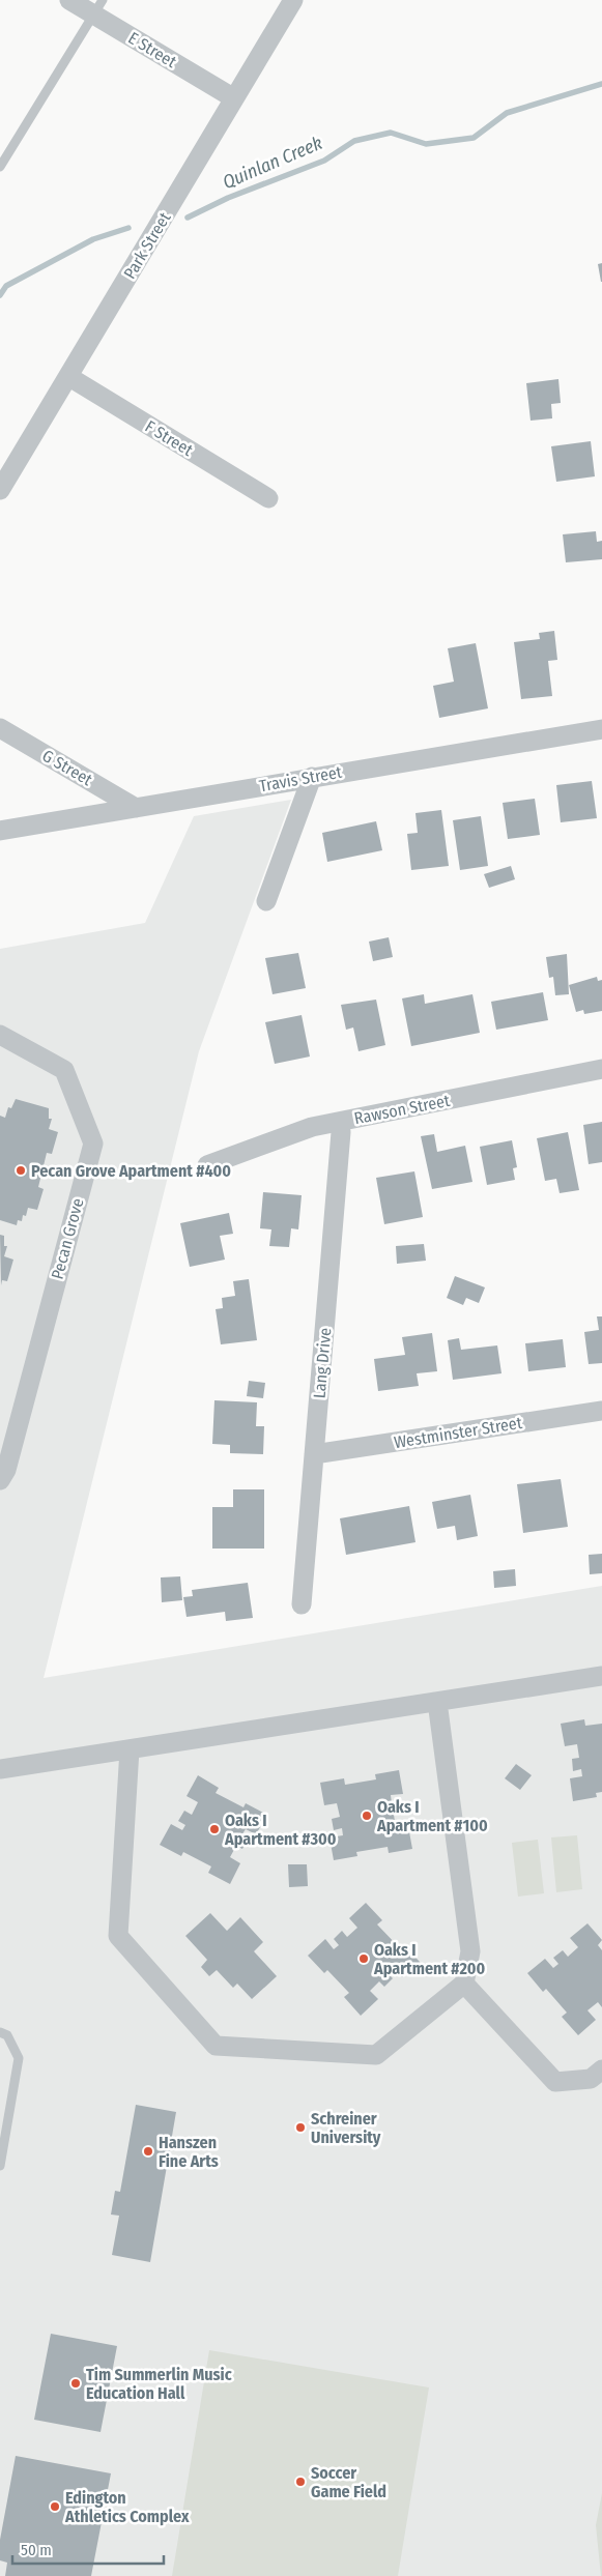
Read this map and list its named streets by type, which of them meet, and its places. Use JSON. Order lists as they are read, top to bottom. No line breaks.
{"streets":{"street":["E Street","Park Street","F Street","G Street","Travis Street","Rawson Street","Pecan Grove","Lang Drive","Westminster Street"]},"crossings":[["E Street","Park Street"],["Park Street","F Street"],["G Street","Travis Street"],["Rawson Street","Lang Drive"],["Lang Drive","Westminster Street"]],"water":["Quinlan Creek"],"places":["Pecan Grove Apartment #400","Oaks I Apartment #100","Oaks I Apartment #300","Oaks I Apartment #200","Schreiner University","Hanszen Fine Arts","Tim Summerlin Music Education Hall","Soccer Game Field","Edington Athletics Complex"],"scale_bar":"50 m"}
